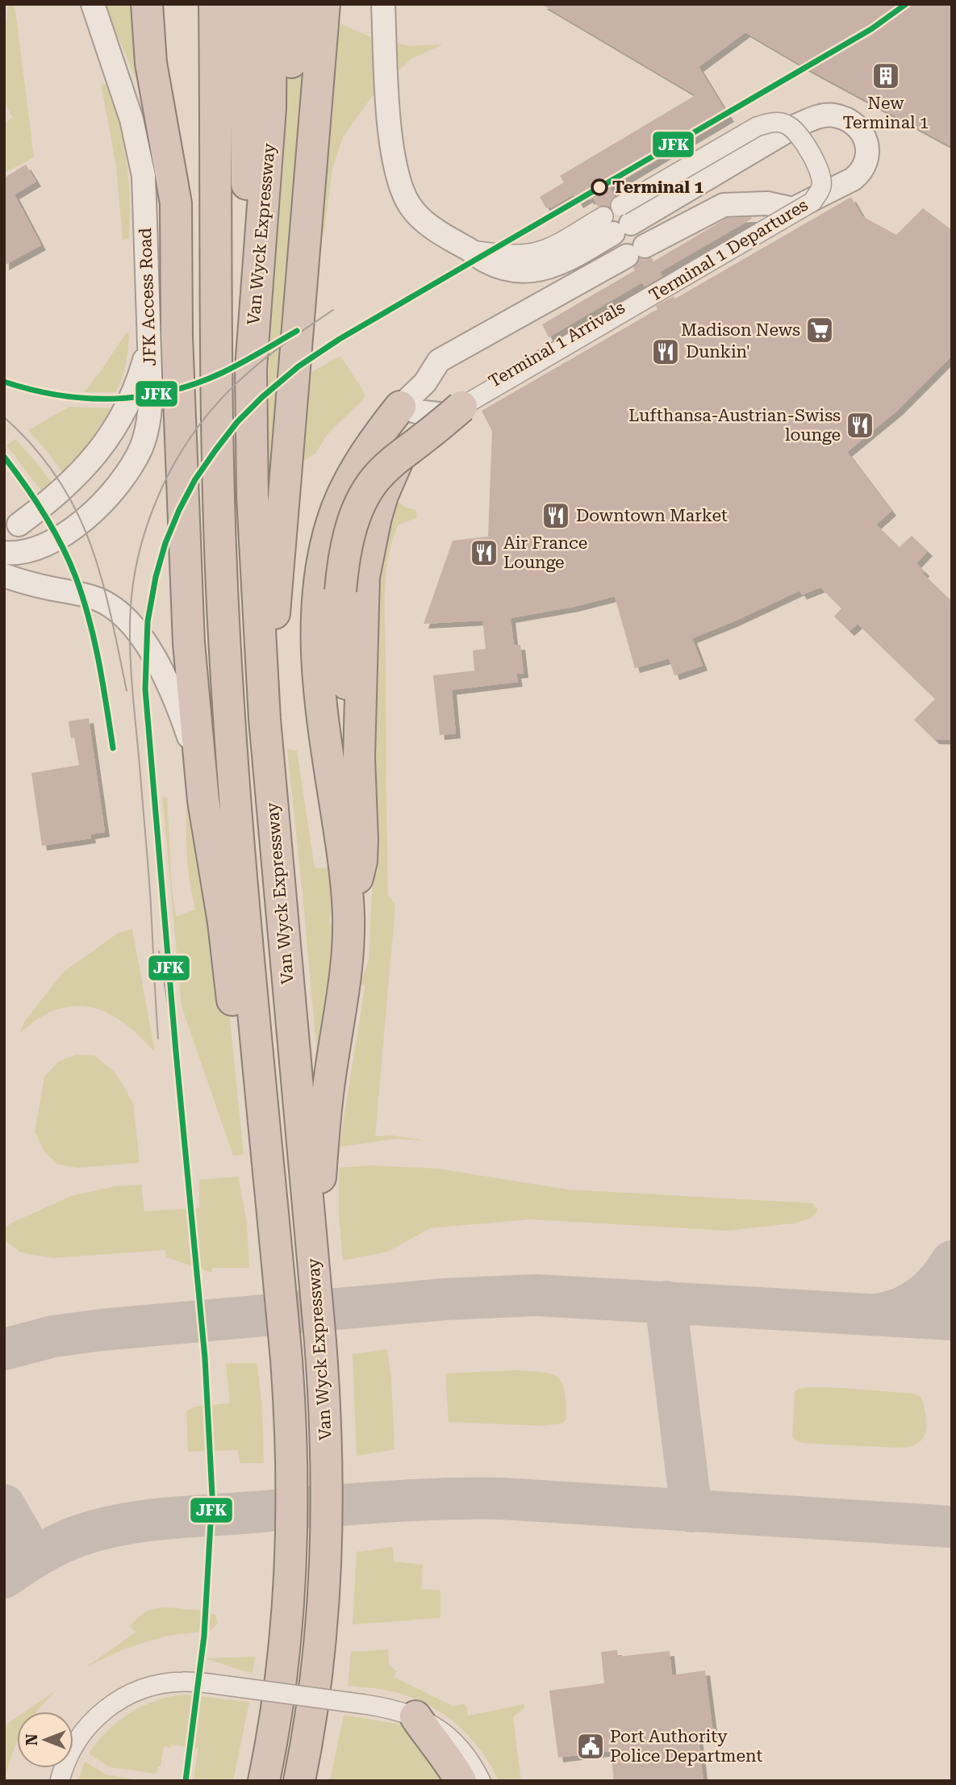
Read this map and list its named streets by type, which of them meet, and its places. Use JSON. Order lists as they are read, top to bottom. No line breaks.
{"streets":{"highway":["Van Wyck Expressway"],"street":["Terminal 1 Departures","JFK Access Road","Terminal 1 Arrivals"]},"crossings":[["Terminal 1 Departures","Terminal 1 Arrivals"]],"places":{"building":["New Terminal 1"],"other":["Terminal 1"],"supermarket":["Madison News"],"restaurant":["Dunkin'","Lufthansa-Austrian-Swiss lounge","Downtown Market","Air France Lounge"],"public building":["Port Authority Police Department"]},"lines":["rail line JFK"],"north":"left"}
